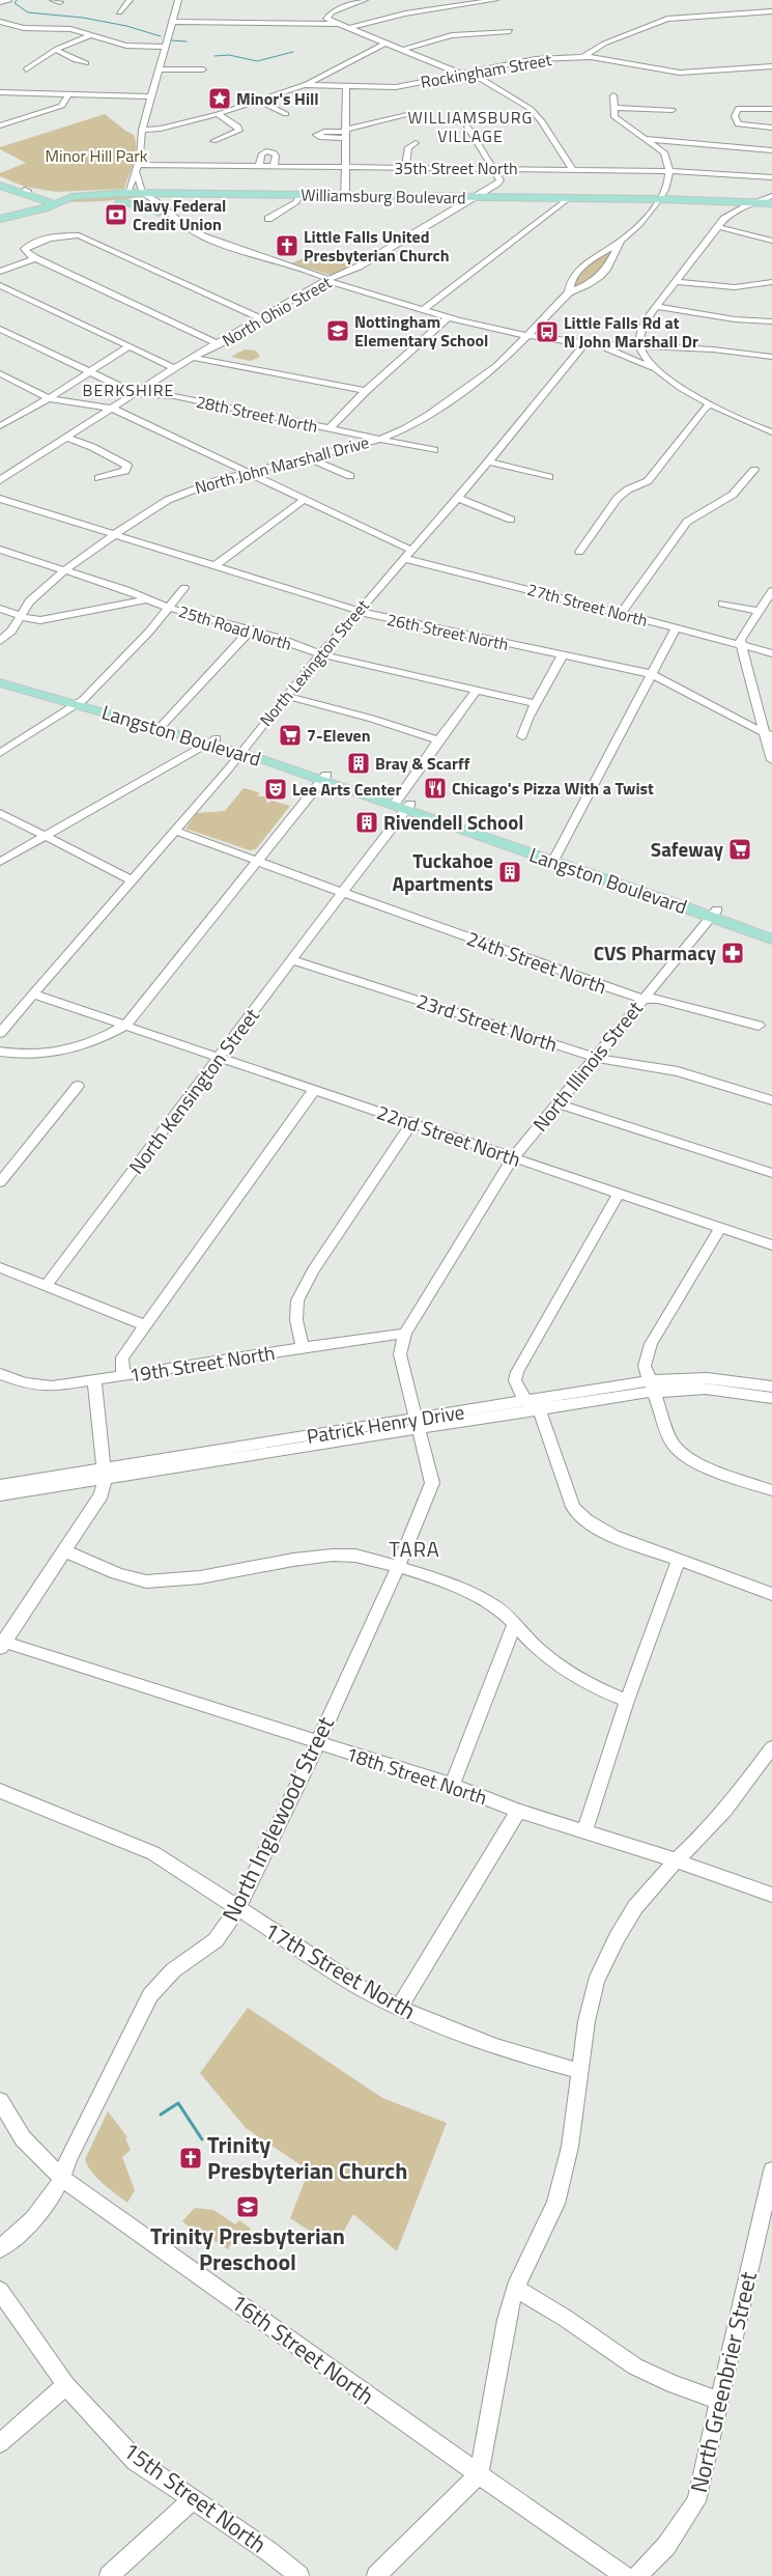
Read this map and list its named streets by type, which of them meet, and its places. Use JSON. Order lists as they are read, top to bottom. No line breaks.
{"streets":{"main road":["Williamsburg Boulevard","Langston Boulevard"],"street":["Rockingham Street","35th Street North","North Ohio Street","28th Street North","North John Marshall Drive","27th Street North","25th Road North","26th Street North","North Lexington Street","24th Street North","23rd Street North","North Illinois Street","North Kensington Street","22nd Street North","19th Street North","Patrick Henry Drive","18th Street North","North Inglewood Street","17th Street North","16th Street North","North Greenbrier Street","15th Street North"]},"crossings":[["35th Street North","North Ohio Street"],["35th Street North","North John Marshall Drive"],["Williamsburg Boulevard","North Ohio Street"],["Williamsburg Boulevard","North John Marshall Drive"],["North Ohio Street","28th Street North"],["28th Street North","North John Marshall Drive"],["North John Marshall Drive","25th Road North"],["North John Marshall Drive","26th Street North"],["27th Street North","North Lexington Street"],["25th Road North","North Lexington Street"],["25th Road North","North Kensington Street"],["26th Street North","North Lexington Street"],["North Lexington Street","Langston Boulevard"],["North Lexington Street","24th Street North"],["North Lexington Street","22nd Street North"],["Langston Boulevard","North Illinois Street"],["Langston Boulevard","North Kensington Street"],["24th Street North","North Illinois Street"],["24th Street North","North Kensington Street"],["23rd Street North","North Illinois Street"],["23rd Street North","North Kensington Street"],["North Illinois Street","22nd Street North"],["North Illinois Street","19th Street North"],["North Illinois Street","Patrick Henry Drive"],["North Illinois Street","North Inglewood Street"],["North Kensington Street","22nd Street North"],["Patrick Henry Drive","North Inglewood Street"],["18th Street North","North Inglewood Street"],["North Inglewood Street","17th Street North"],["North Inglewood Street","16th Street North"]],"districts":["WILLIAMSBURG VILLAGE","BERKSHIRE","TARA"],"parks":["Minor Hill Park"],"places":{"place":["Minor's Hill"],"bank":["Navy Federal Credit Union"],"church":["Little Falls United Presbyterian Church","Trinity Presbyterian Church"],"school or university":["Nottingham Elementary School","Trinity Presbyterian Preschool"],"bus stop":["Little Falls Rd at N John Marshall Dr"],"supermarket":["7-Eleven","Safeway"],"building":["Bray & Scarff","Rivendell School","Tuckahoe Apartments"],"restaurant":["Chicago's Pizza With a Twist"],"theatre":["Lee Arts Center"],"pharmacy":["CVS Pharmacy"]}}
